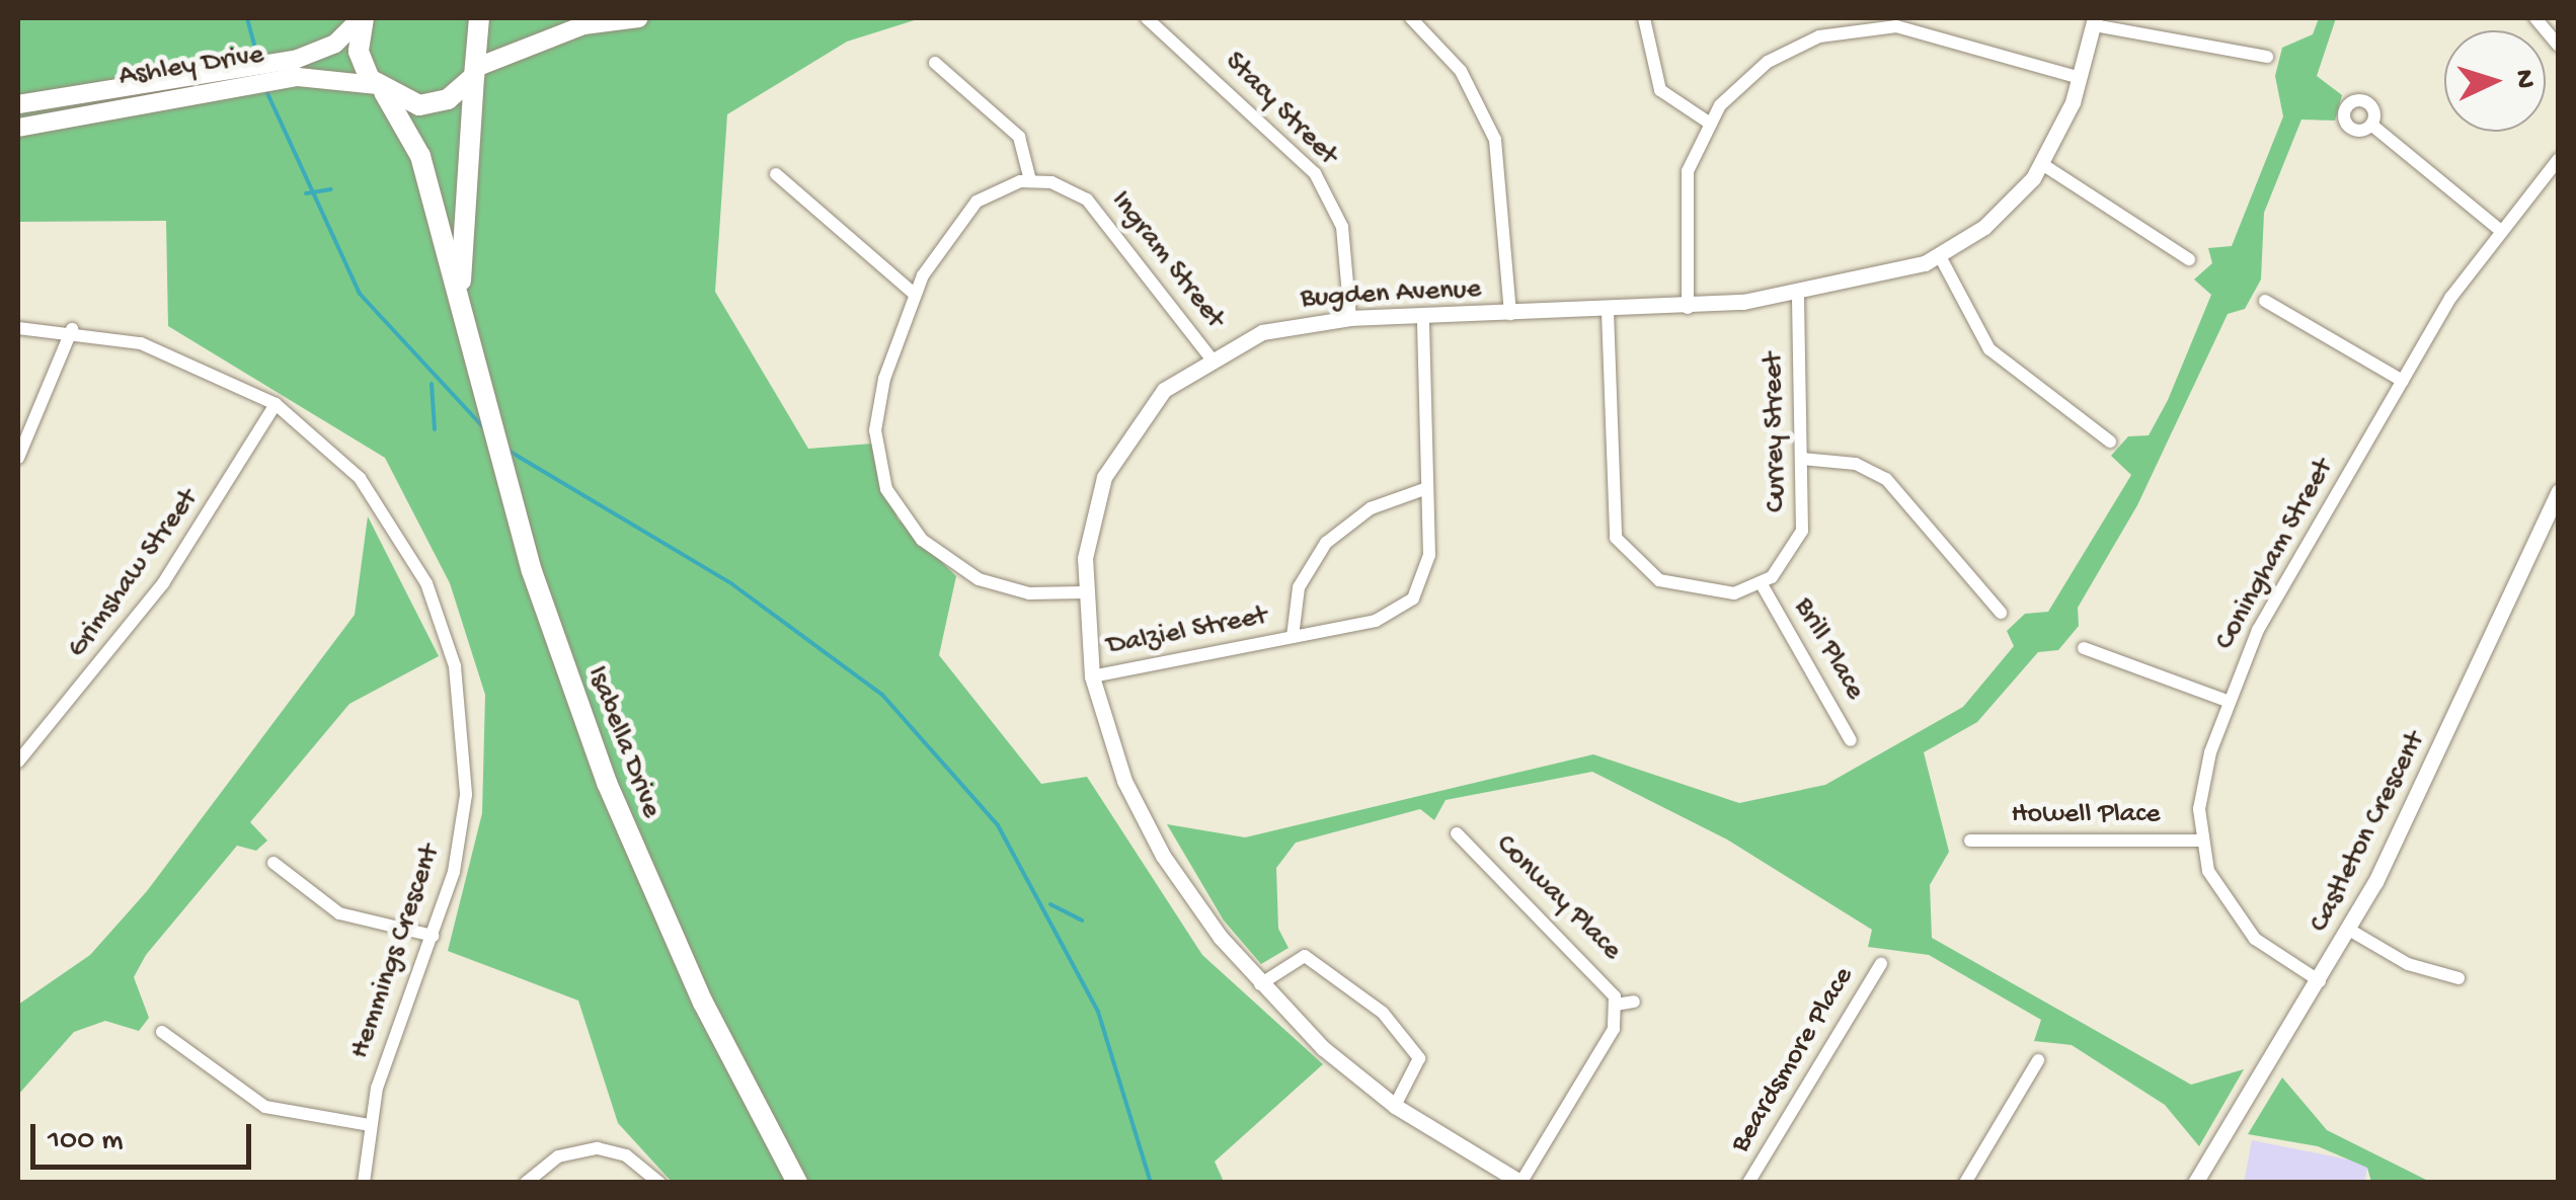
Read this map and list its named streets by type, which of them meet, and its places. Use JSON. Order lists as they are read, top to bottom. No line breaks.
{"streets":{"main road":["Ashley Drive","Isabella Drive"],"street":["Stacy Street","Ingram Street","Bugden Avenue","Currey Street","Coningham Street","Grimshaw Street","Dalziel Street","Brill Place","Howell Place","Castleton Crescent","Conway Place","Hemmings Crescent","Beardsmore Place"]},"crossings":[["Ashley Drive","Isabella Drive"],["Stacy Street","Bugden Avenue"],["Ingram Street","Bugden Avenue"],["Bugden Avenue","Currey Street"],["Bugden Avenue","Dalziel Street"],["Bugden Avenue","Conway Place"],["Currey Street","Brill Place"],["Coningham Street","Howell Place"],["Coningham Street","Castleton Crescent"],["Grimshaw Street","Hemmings Crescent"]],"scale_bar":"100 m","north":"right"}
